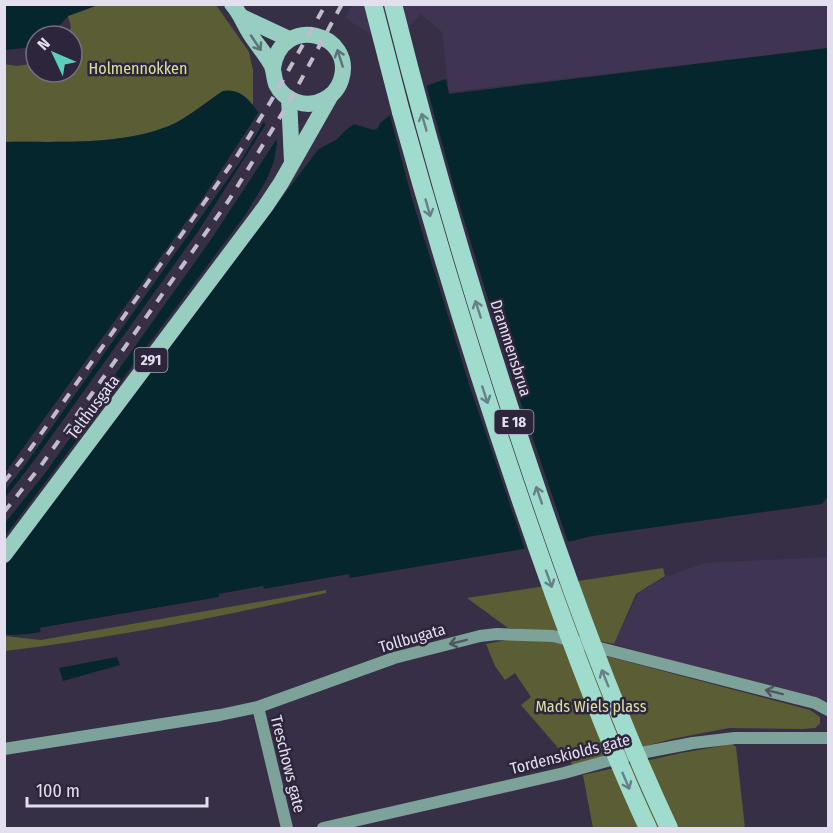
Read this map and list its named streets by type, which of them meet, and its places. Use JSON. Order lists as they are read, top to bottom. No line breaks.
{"streets":{"highway":["Drammensbrua","291","Telthusgata","E 18"],"main road":["Tollbugata","Tordenskiolds gate","Treschows gate"]},"crossings":[["291","Telthusgata"],["Tollbugata","Treschows gate"]],"one_way":["Tollbugata"],"parks":["Holmennokken","Mads Wiels plass"],"scale_bar":"100 m","north":"top left"}
